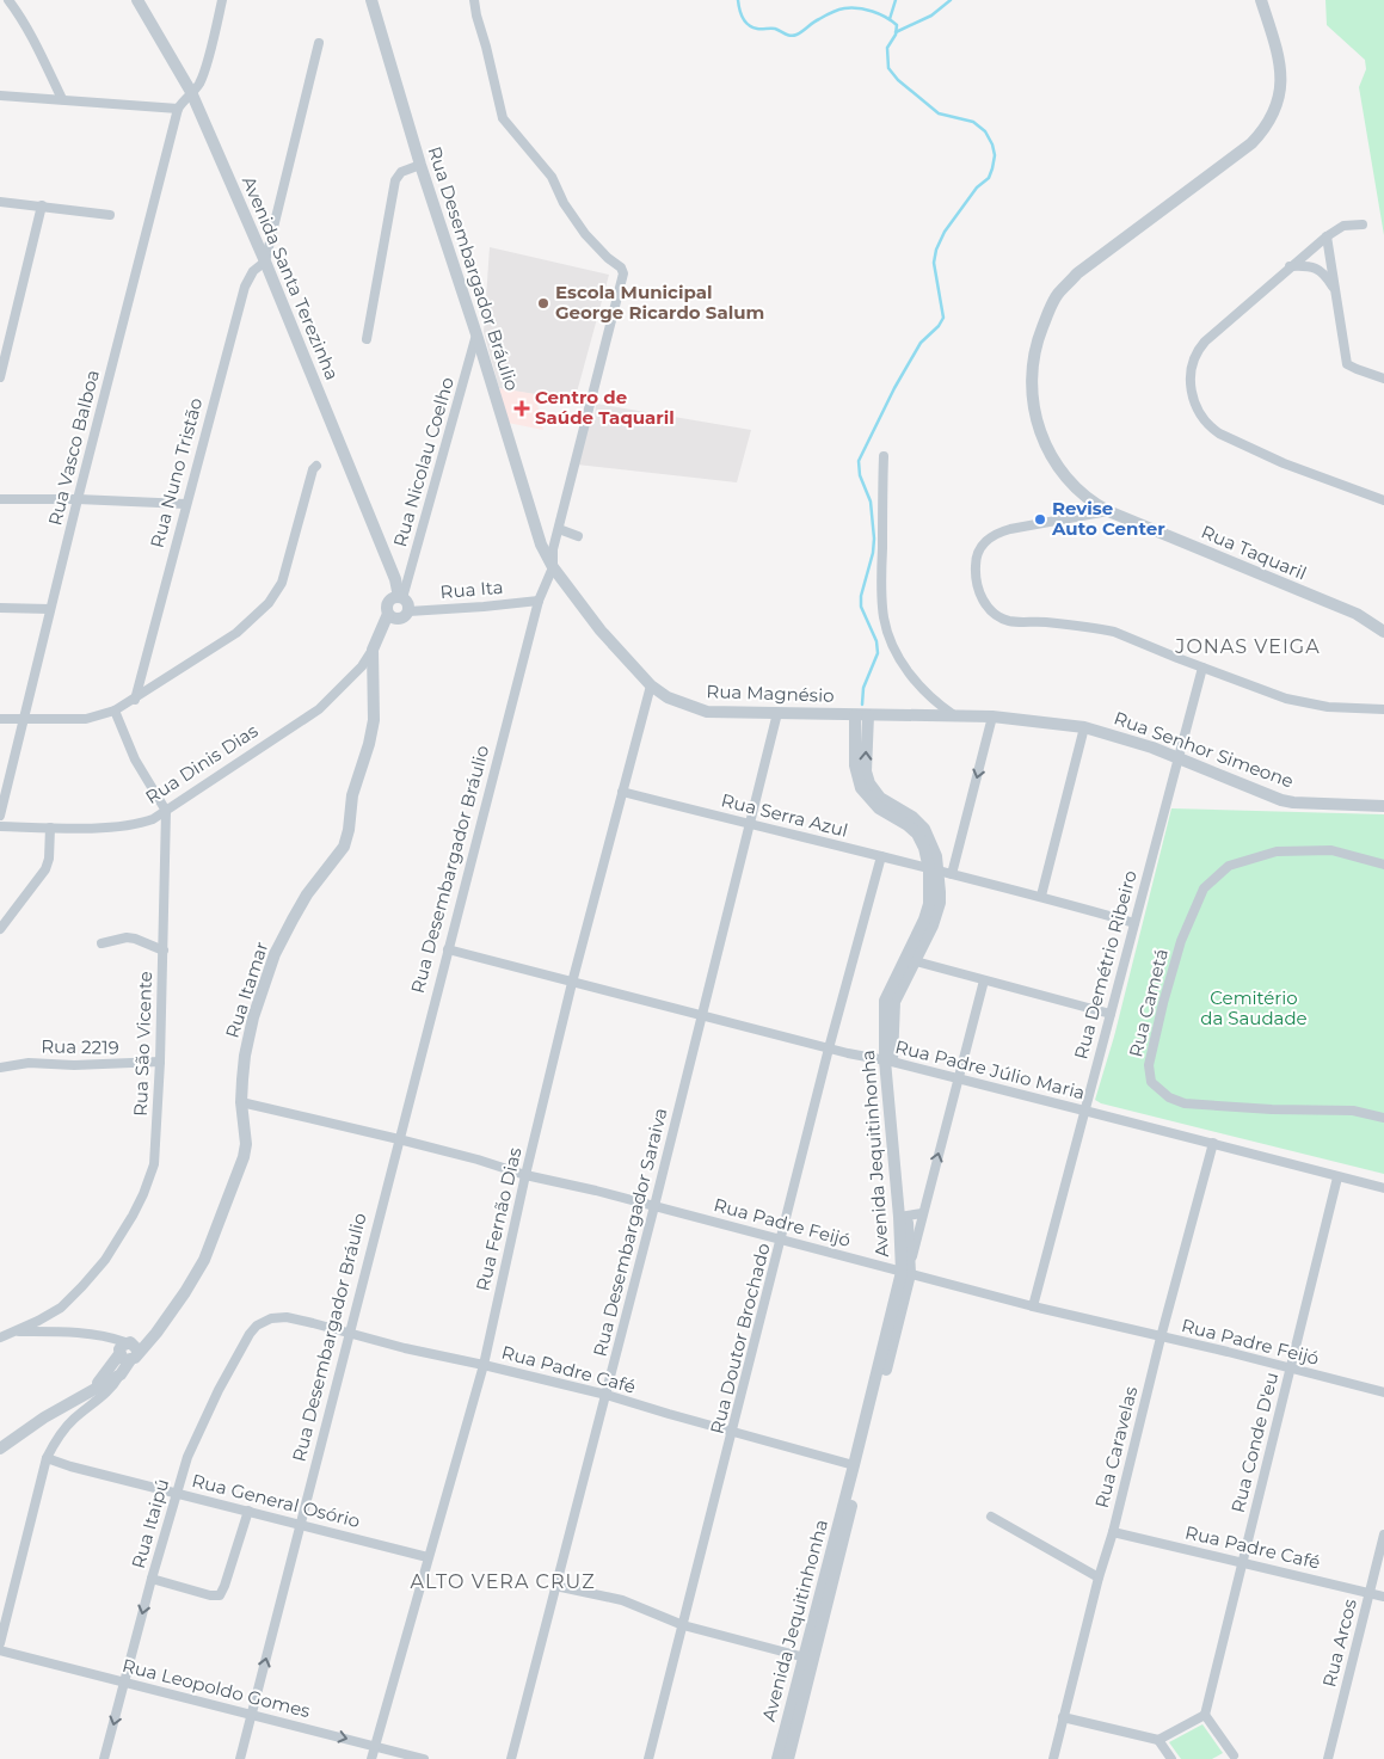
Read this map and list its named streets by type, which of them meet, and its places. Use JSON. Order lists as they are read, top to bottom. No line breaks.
{"streets":{"street":["Rua Desembargador Bráulio","Avenida Santa Terezinha","Rua Vasco Balboa","Rua Nicolau Coelho","Rua Nuno Tristão","Rua Taquaril","Rua Ita","Rua Magnésio","Rua Senhor Simeone","Rua Dinis Dias","Rua Serra Azul","Rua Demétrio Ribeiro","Rua Itamar","Rua Cametá","Rua São Vicente","Rua 2219","Rua Padre Júlio Maria","Avenida Jequitinhonha","Rua Fernão Dias","Rua Padre Feijó","Rua Desembargador Saraiva","Rua Doutor Brochado","Rua Padre Café","Rua Conde D'eu","Rua Caravelas","Rua General Osório","Rua Itaipú","Rua Arcos","Rua Leopoldo Gomes"]},"crossings":[["Rua Desembargador Bráulio","Rua Nicolau Coelho"],["Rua Desembargador Bráulio","Rua Ita"],["Rua Desembargador Bráulio","Rua Magnésio"],["Rua Desembargador Bráulio","Rua Padre Júlio Maria"],["Rua Desembargador Bráulio","Rua Padre Feijó"],["Rua Desembargador Bráulio","Rua Padre Café"],["Rua Desembargador Bráulio","Rua General Osório"],["Rua Desembargador Bráulio","Rua Leopoldo Gomes"],["Avenida Santa Terezinha","Rua Vasco Balboa"],["Avenida Santa Terezinha","Rua Nicolau Coelho"],["Avenida Santa Terezinha","Rua Nuno Tristão"],["Avenida Santa Terezinha","Rua Ita"],["Avenida Santa Terezinha","Rua Dinis Dias"],["Rua Nicolau Coelho","Rua Ita"],["Rua Nicolau Coelho","Rua Dinis Dias"],["Rua Ita","Rua Dinis Dias"],["Rua Magnésio","Rua Senhor Simeone"],["Rua Magnésio","Avenida Jequitinhonha"],["Rua Magnésio","Rua Fernão Dias"],["Rua Magnésio","Rua Desembargador Saraiva"],["Rua Senhor Simeone","Rua Demétrio Ribeiro"],["Rua Senhor Simeone","Avenida Jequitinhonha"],["Rua Dinis Dias","Rua Itamar"],["Rua Dinis Dias","Rua São Vicente"],["Rua Serra Azul","Rua Demétrio Ribeiro"],["Rua Serra Azul","Avenida Jequitinhonha"],["Rua Serra Azul","Rua Fernão Dias"],["Rua Serra Azul","Rua Desembargador Saraiva"],["Rua Serra Azul","Rua Doutor Brochado"],["Rua Demétrio Ribeiro","Rua Padre Júlio Maria"],["Rua Demétrio Ribeiro","Rua Padre Feijó"],["Rua Itamar","Rua Padre Feijó"],["Rua Itamar","Rua General Osório"],["Rua São Vicente","Rua 2219"],["Rua Padre Júlio Maria","Avenida Jequitinhonha"],["Rua Padre Júlio Maria","Rua Fernão Dias"],["Rua Padre Júlio Maria","Rua Desembargador Saraiva"],["Rua Padre Júlio Maria","Rua Doutor Brochado"],["Rua Padre Júlio Maria","Rua Conde D'eu"],["Rua Padre Júlio Maria","Rua Caravelas"],["Avenida Jequitinhonha","Rua Padre Feijó"],["Avenida Jequitinhonha","Rua Padre Café"],["Rua Fernão Dias","Rua Padre Feijó"],["Rua Fernão Dias","Rua Padre Café"],["Rua Fernão Dias","Rua General Osório"],["Rua Fernão Dias","Rua Leopoldo Gomes"],["Rua Padre Feijó","Rua Desembargador Saraiva"],["Rua Padre Feijó","Rua Doutor Brochado"],["Rua Padre Feijó","Rua Conde D'eu"],["Rua Padre Feijó","Rua Caravelas"],["Rua Desembargador Saraiva","Rua Padre Café"],["Rua Doutor Brochado","Rua Padre Café"],["Rua Padre Café","Rua Conde D'eu"],["Rua Padre Café","Rua Caravelas"],["Rua Padre Café","Rua Itaipú"],["Rua Padre Café","Rua Arcos"],["Rua General Osório","Rua Itaipú"],["Rua Itaipú","Rua Leopoldo Gomes"]],"one_way":["Rua Itaipú"],"districts":["JONAS VEIGA","ALTO VERA CRUZ"],"parks":["Cemitério da Saudade"],"places":{"other":["Escola Municipal George Ricardo Salum","Revise Auto Center"],"health":["Centro de Saúde Taquaril"]}}
